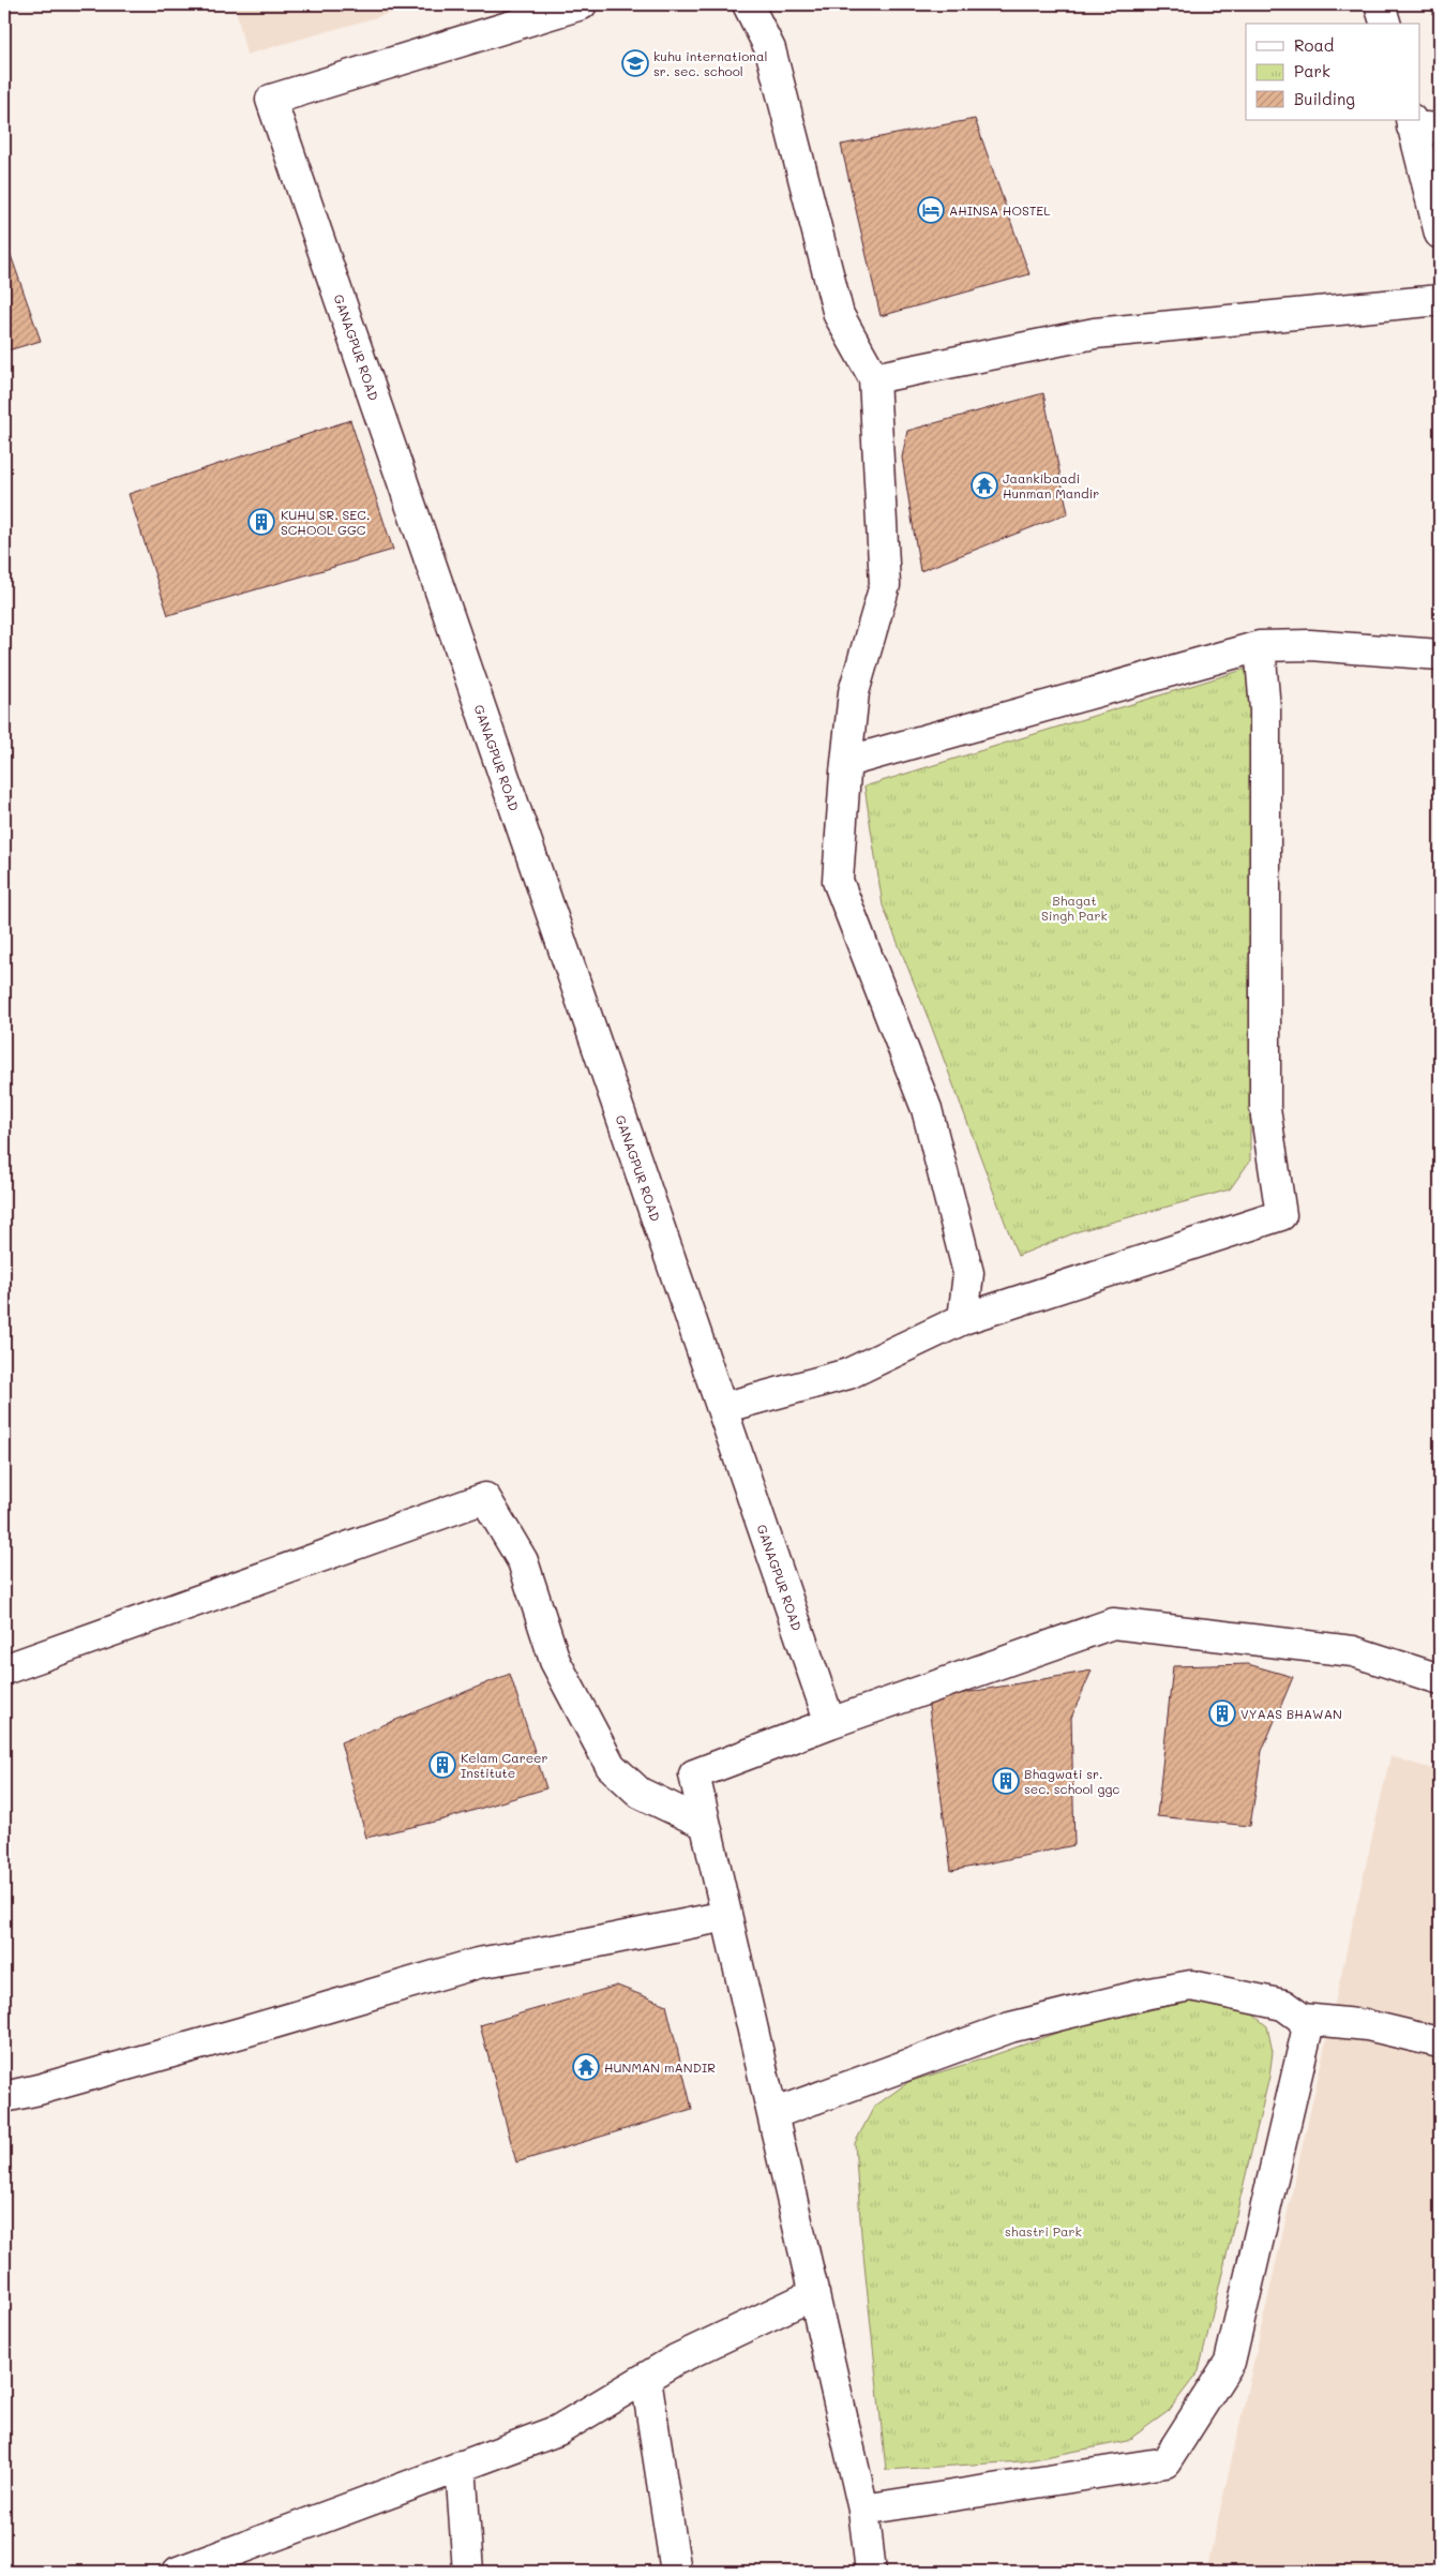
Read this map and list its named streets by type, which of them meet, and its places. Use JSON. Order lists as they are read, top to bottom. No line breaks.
{"streets":{"street":["GANAGPUR ROAD"]},"parks":["Bhagat Singh Park","shastri Park"],"places":{"school or university":["kuhu international sr. sec. school"],"hotel":["AHINSA HOSTEL"],"temple":["Jaankibaadi Hunman Mandir","HUNMAN mANDIR"],"building":["KUHU SR. SEC. SCHOOL GGC","VYAAS BHAWAN","Kelam Career Institute","Bhagwati sr. sec. school ggc"]},"legend":["Road","Park","Building"]}
